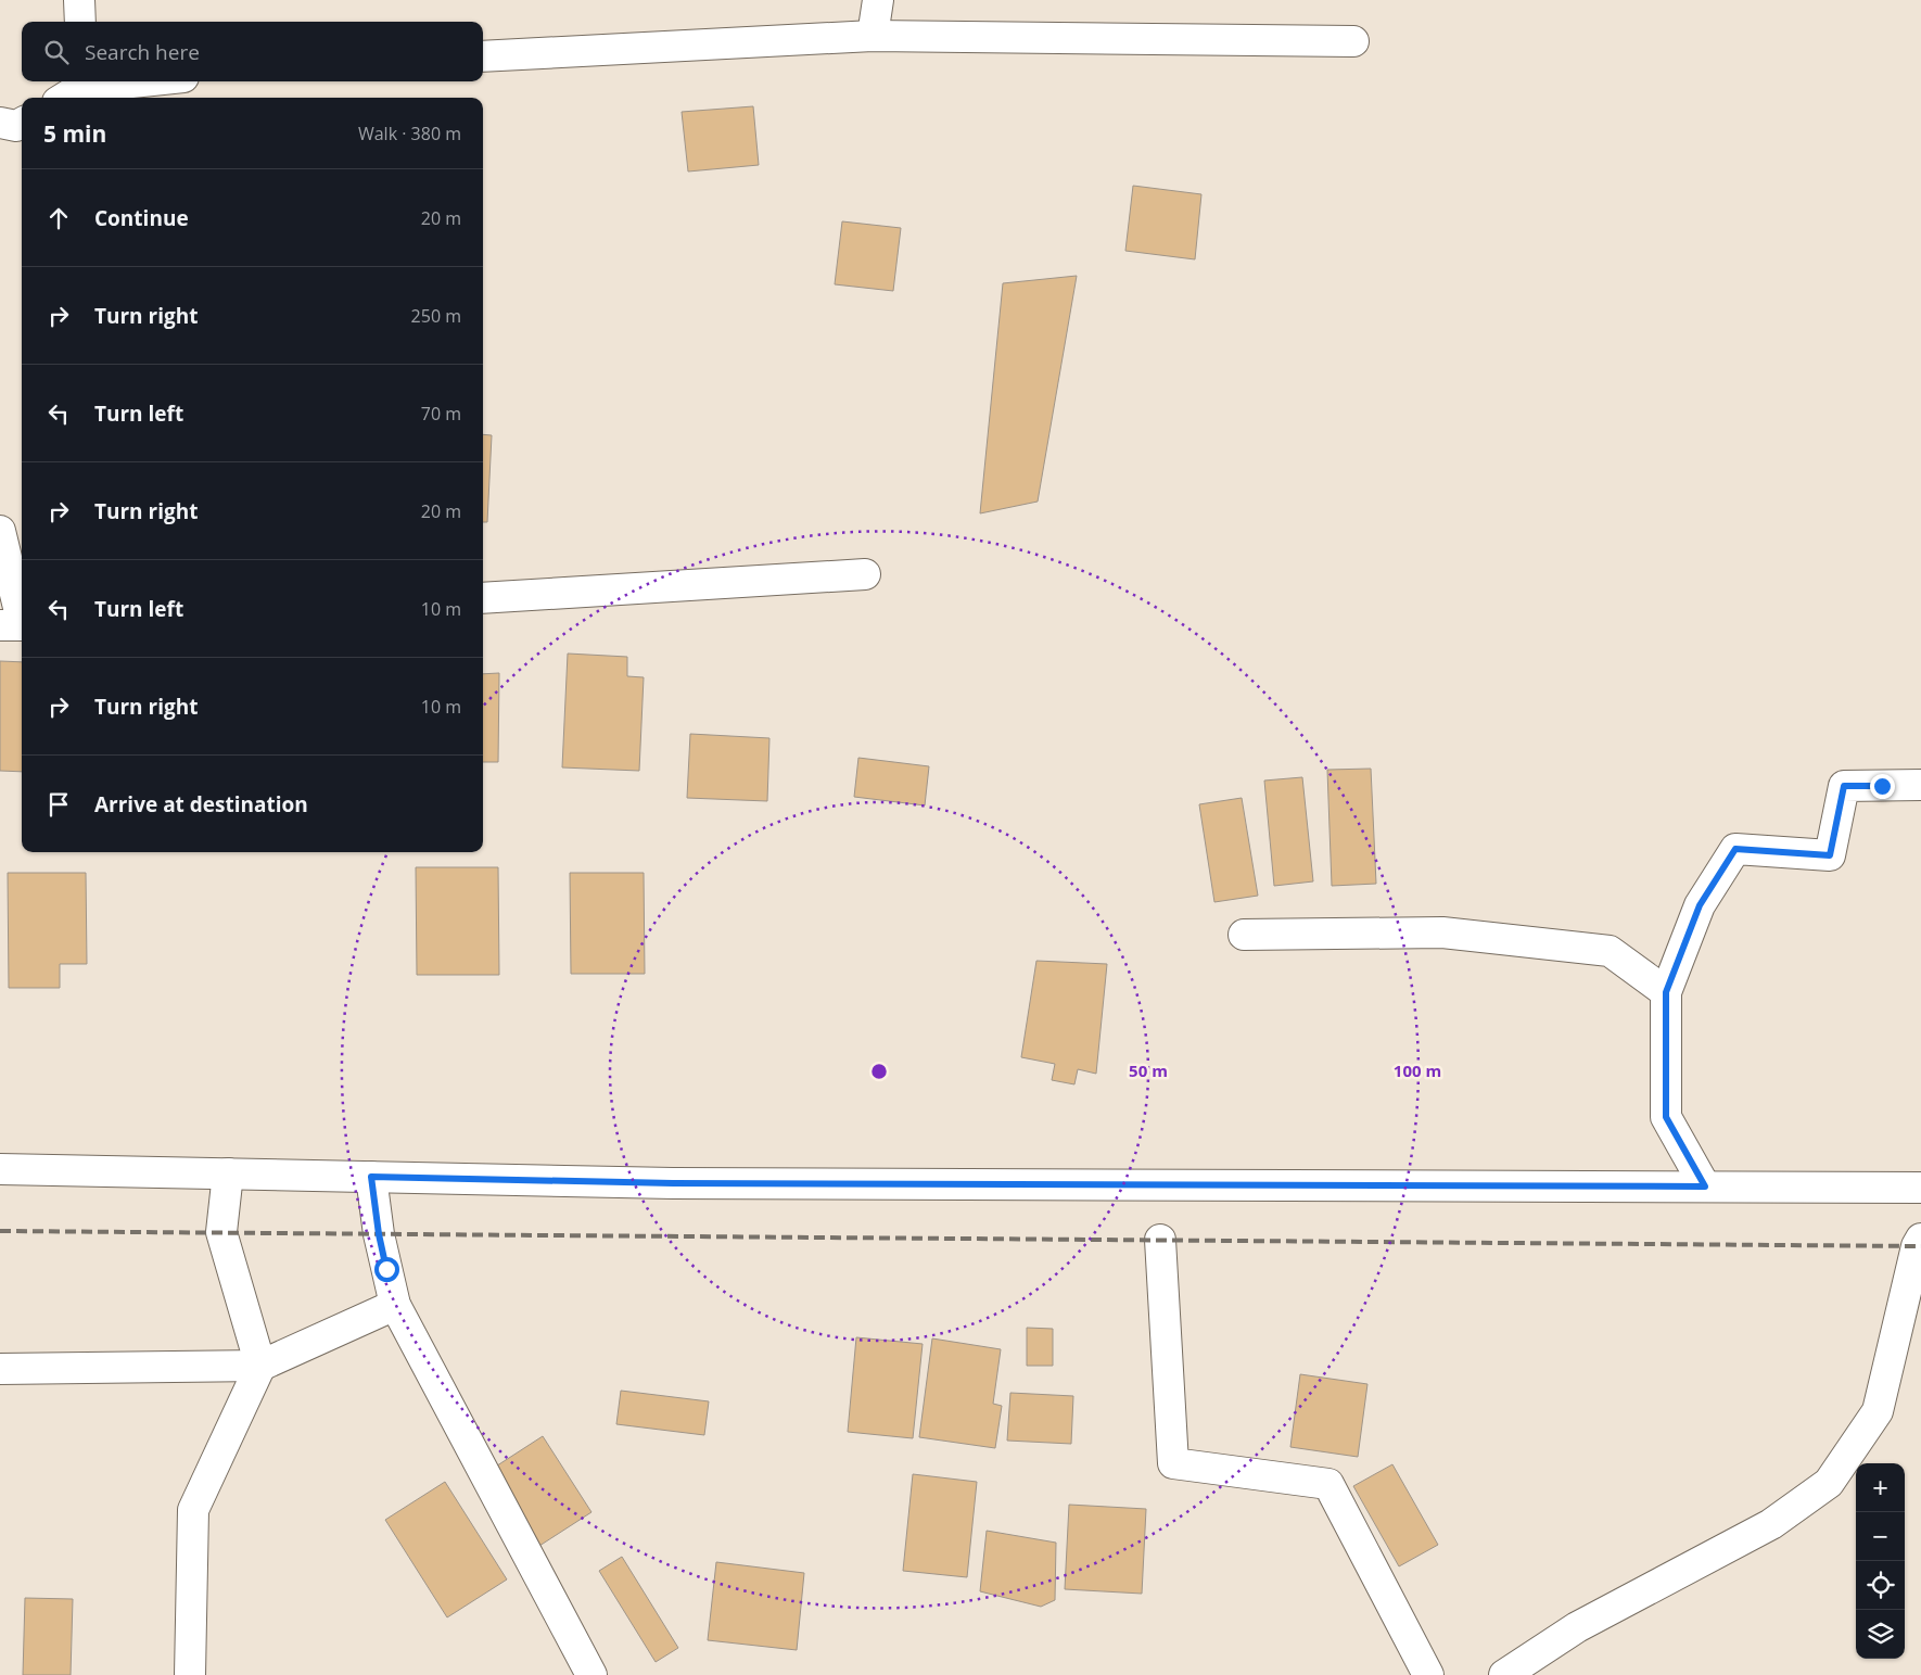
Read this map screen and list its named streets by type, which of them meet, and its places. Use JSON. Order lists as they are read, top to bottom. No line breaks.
{"page":{"search":"Search here","heading":["5 min","Walk · 380 m"],"list":[["Continue","20 m"],["Turn right","250 m"],["Turn left","70 m"],["Turn right","20 m"],["Turn left","10 m"],["Turn right","10 m"],"Arrive at destination"],"map_buttons":["+","−"]},"rings":["50 m","100 m"]}
